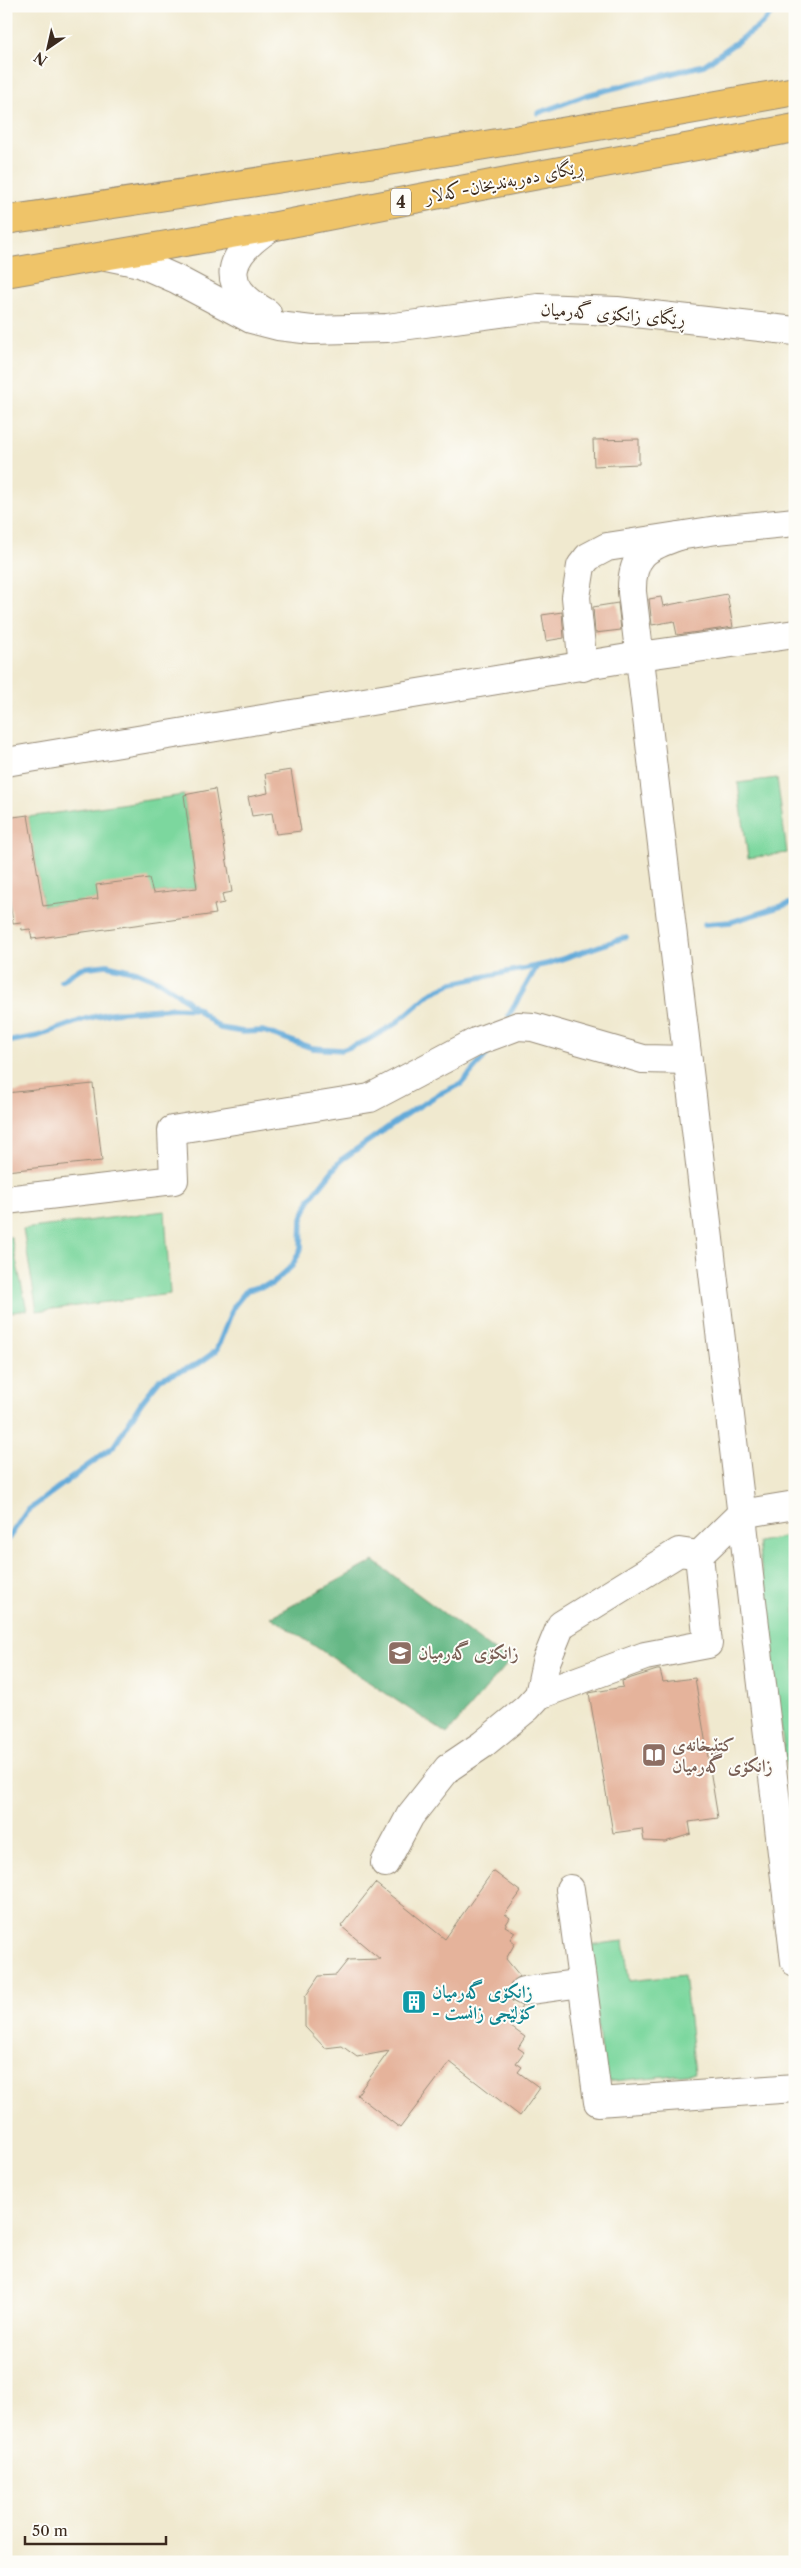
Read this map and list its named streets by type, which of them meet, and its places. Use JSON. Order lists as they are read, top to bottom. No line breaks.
{"streets":{"highway":["ڕێگای دەربەندیخان-کەلار","4"],"street":["ڕێگای زانکۆی گەرمیان"]},"places":{"school or university":["زانکۆی گەرمیان"],"library":["کتێبخانەی زانکۆی گەرمیان"],"building":["زانکۆی گەرمیان - کۆلێجی زانست"]},"scale_bar":"50 m","north":"bottom left"}
